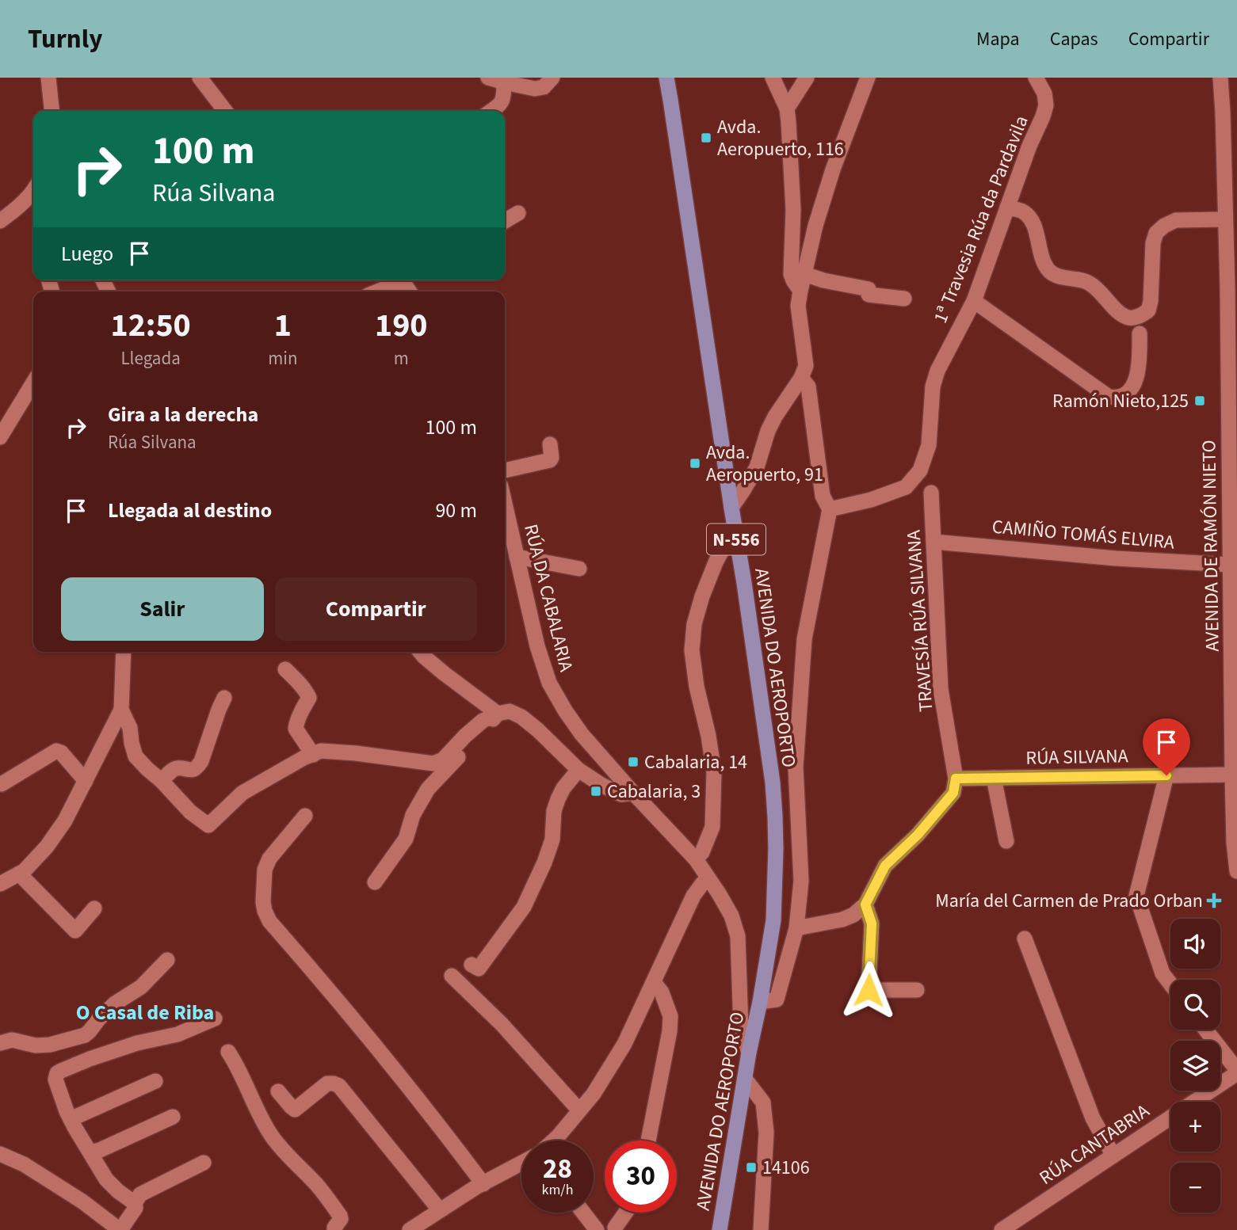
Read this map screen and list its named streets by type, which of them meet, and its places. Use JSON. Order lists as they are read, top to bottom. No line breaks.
{"streets":{"main road":["N-556","AVENIDA DO AEROPORTO"],"street":["1ª Travesia Rúa da Pardavila","CAMIÑO TOMÁS ELVIRA","AVENIDA DE RAMÓN NIETO","RÚA DA CABALARIA","TRAVESÍA RÚA SILVANA","RÚA SILVANA","RÚA CANTABRIA"]},"crossings":[["CAMIÑO TOMÁS ELVIRA","AVENIDA DE RAMÓN NIETO"],["CAMIÑO TOMÁS ELVIRA","TRAVESÍA RÚA SILVANA"],["AVENIDA DE RAMÓN NIETO","RÚA SILVANA"],["RÚA DA CABALARIA","AVENIDA DO AEROPORTO"],["TRAVESÍA RÚA SILVANA","RÚA SILVANA"]],"districts":["O Casal de Riba"],"places":{"transit":["Avda. Aeropuerto, 116","Ramón Nieto,125","Avda. Aeropuerto, 91","Cabalaria, 14","Cabalaria, 3","14106"],"health":["María del Carmen de Prado Orban"]},"page":{"header":"Turnly","nav":["Mapa","Capas","Compartir"],"turn":["100 m","Rúa Silvana"],"then":"Luego","eta":["12:50","Llegada","1","min","190","m"],"list":[{"name":"Gira a la derecha","note":"Rúa Silvana","value":"100 m"},{"name":"Llegada al destino","value":"90 m"}],"buttons":["Salir","Compartir"],"map_buttons":["+","−"],"speed":"28 km/h","limit":"30"}}
